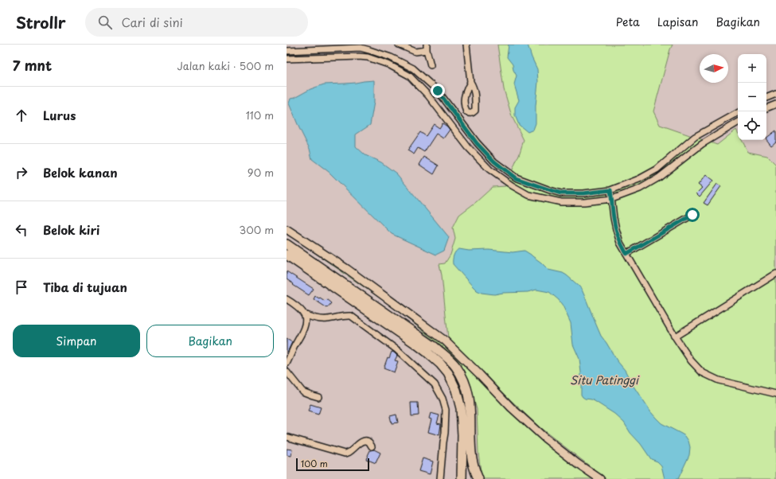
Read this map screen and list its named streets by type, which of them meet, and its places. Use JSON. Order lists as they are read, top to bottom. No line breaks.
{"water":["Situ Patinggi"],"scale_bar":"100 m","north":"right","page":{"header":"Strollr","search":"Cari di sini","nav":["Peta","Lapisan","Bagikan"],"heading":["7 mnt","Jalan kaki · 500 m"],"map_buttons":["+","−"],"list":[["Lurus","110 m"],["Belok kanan","90 m"],["Belok kiri","300 m"],"Tiba di tujuan"],"buttons":["Simpan","Bagikan"],"scale":"100 m"}}
